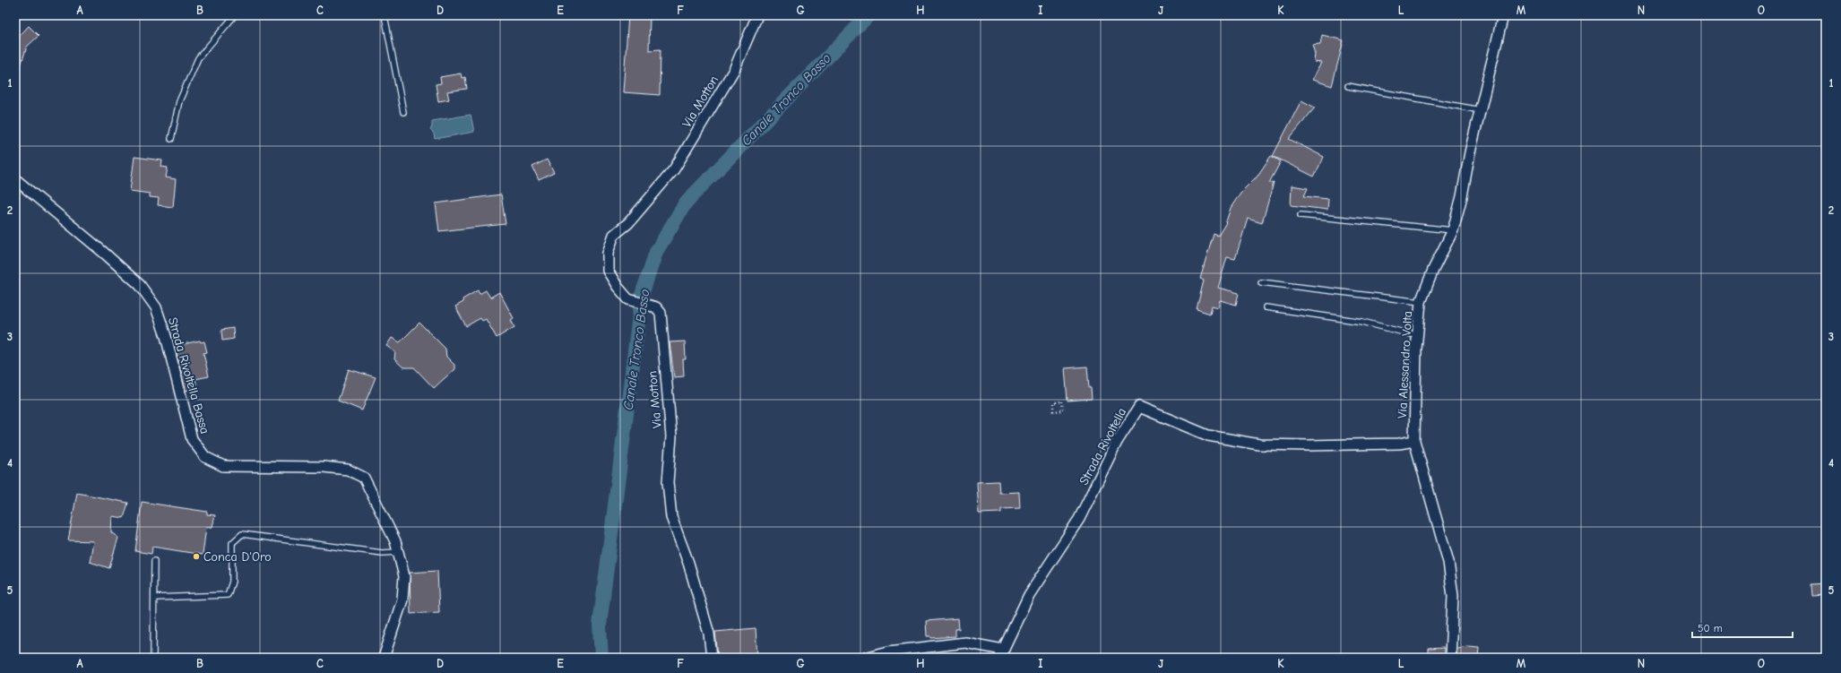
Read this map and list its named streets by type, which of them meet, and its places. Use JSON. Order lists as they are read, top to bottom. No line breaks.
{"streets":{"street":["Via Motton","Via Alessandro Volta","Strada Rivoltella Bassa","Strada Rivoltella"]},"crossings":[["Via Alessandro Volta","Strada Rivoltella"]],"water":["Canale Tronco Basso"],"places":["Conca D'Oro"],"scale_bar":"50 m","grid":{"columns":["A","B","C","D","E","F","G","H","I","J","K","L","M","N","O"],"rows":["1","2","3","4","5"]}}
